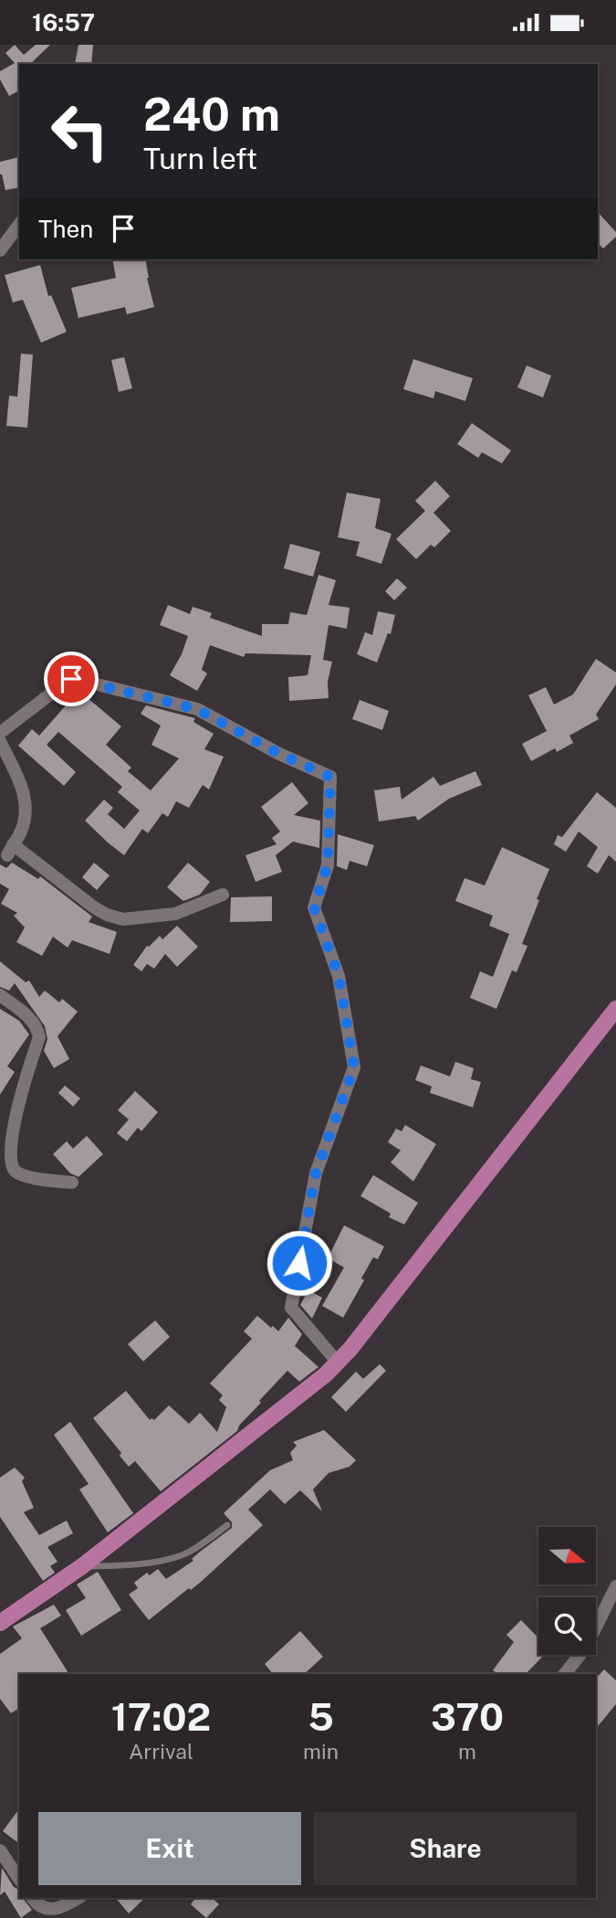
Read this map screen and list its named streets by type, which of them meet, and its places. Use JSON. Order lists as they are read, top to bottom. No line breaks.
{"north":"right","page":{"status":"16:57","turn":["240 m","Turn left"],"then":"Then","eta":["17:02","Arrival","5","min","370","m"],"buttons":["Exit","Share"]}}
